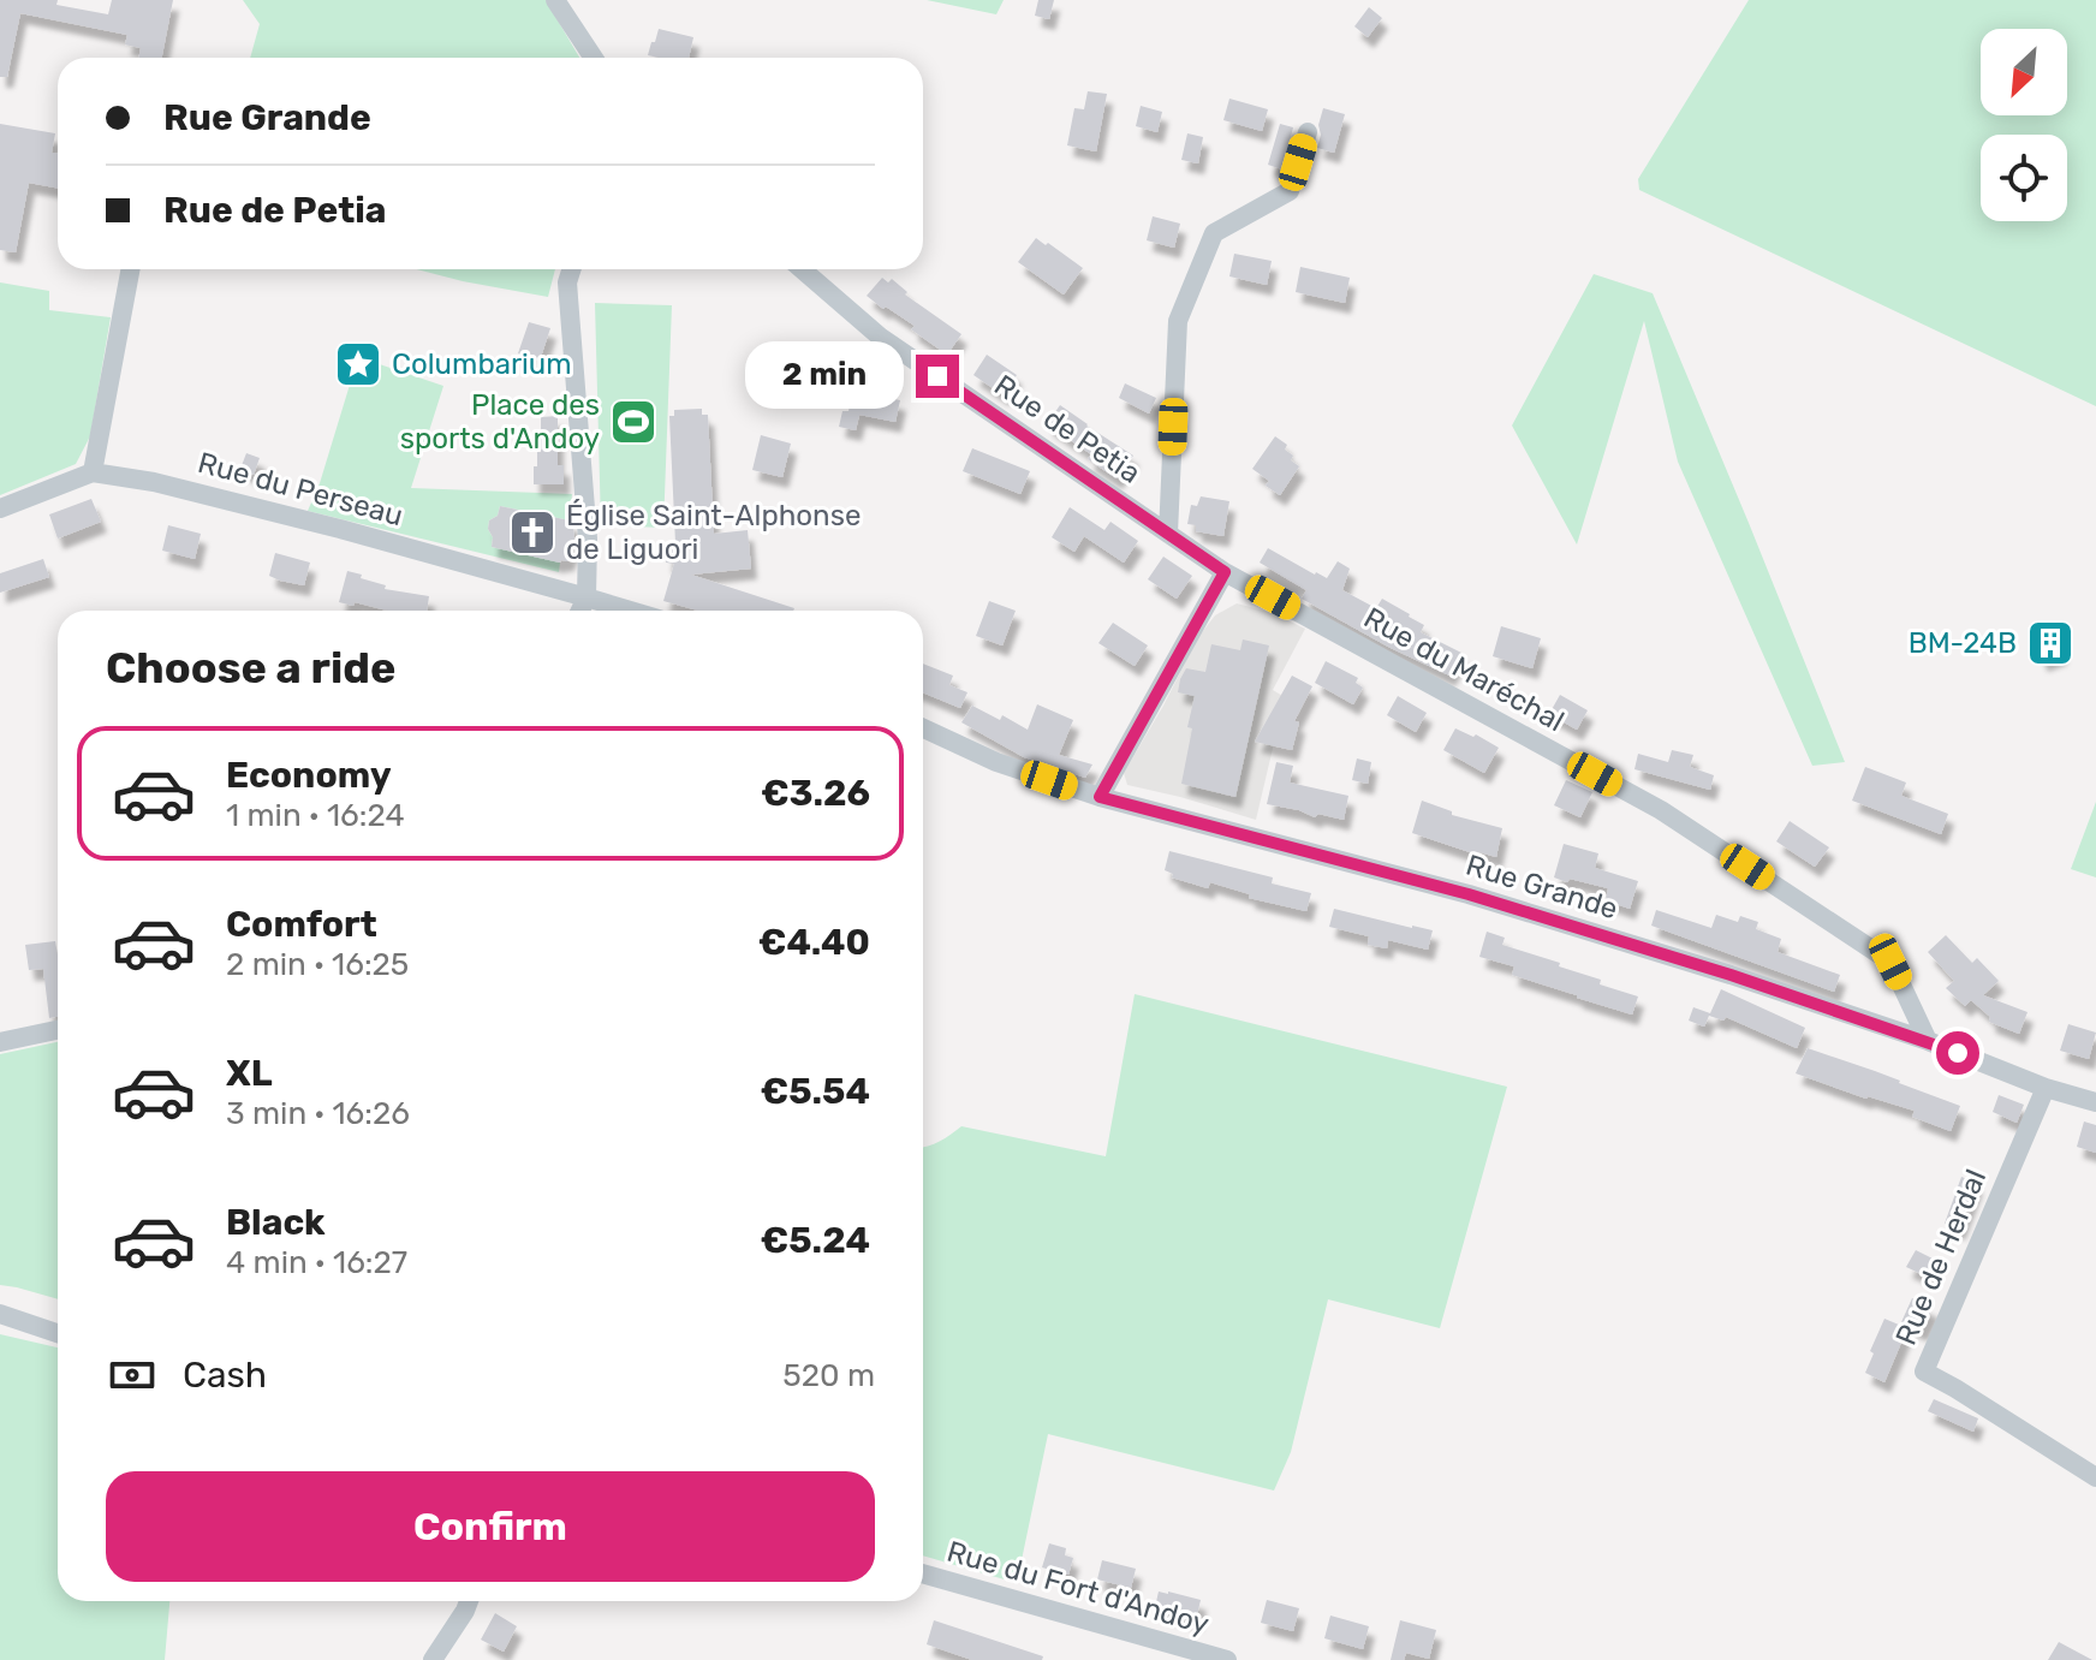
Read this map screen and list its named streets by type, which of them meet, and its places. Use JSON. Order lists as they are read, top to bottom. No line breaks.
{"streets":{"street":["Rue de Petia","Rue du Perseau","Rue du Maréchal","Rue Grande","Rue de Herdal","Rue du Fort d'Andoy"]},"crossings":[["Rue de Petia","Rue du Maréchal"],["Rue du Maréchal","Rue Grande"],["Rue Grande","Rue de Herdal"]],"places":{"place":["Columbarium"],"sports":["Place des sports d'Andoy"],"church":["Église Saint-Alphonse de Liguori"],"building":["BM-24B"]},"north":"bottom left","page":{"banner":["Rue Grande","Rue de Petia"],"bubble":"2 min","heading":"Choose a ride","list":[{"name":"Economy","note":"1 min · 16:24","value":"€3.26"},{"name":"Comfort","note":"2 min · 16:25","value":"€4.40"},{"name":"XL","note":"3 min · 16:26","value":"€5.54"},{"name":"Black","note":"4 min · 16:27","value":"€5.24"}],"pay":["Cash","520 m"],"buttons":"Confirm"}}
